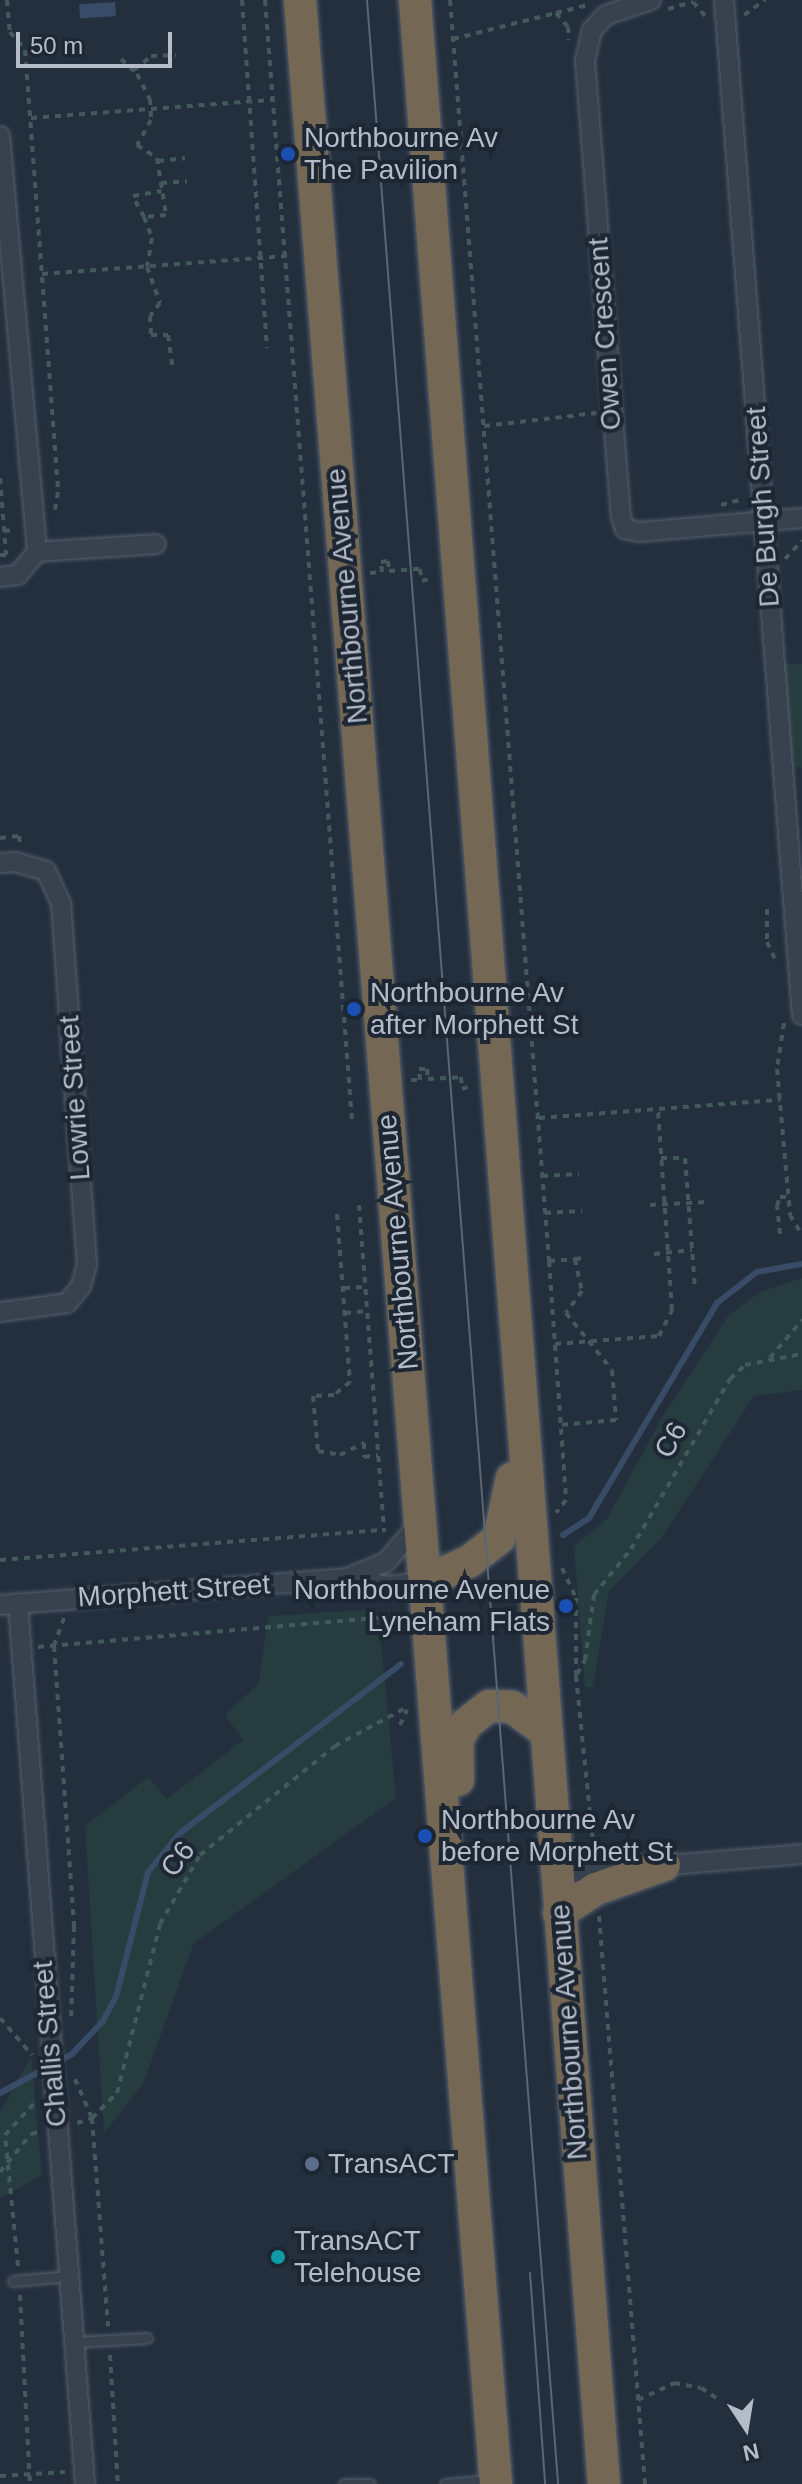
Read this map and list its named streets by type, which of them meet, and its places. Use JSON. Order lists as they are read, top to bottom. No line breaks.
{"streets":{"highway":["Northbourne Avenue"],"street":["Owen Crescent","De Burgh Street","Lowrie Street","Morphett Street","Challis Street"],"path":["C6"]},"crossings":[["Owen Crescent","De Burgh Street"],["Northbourne Avenue","Morphett Street"],["Morphett Street","Challis Street"]],"places":["Northbourne Av The Pavilion","Northbourne Av after Morphett St","Northbourne Avenue Lyneham Flats","Northbourne Av before Morphett St","TransACT","TransACT Telehouse"],"scale_bar":"50 m","north":"bottom"}
